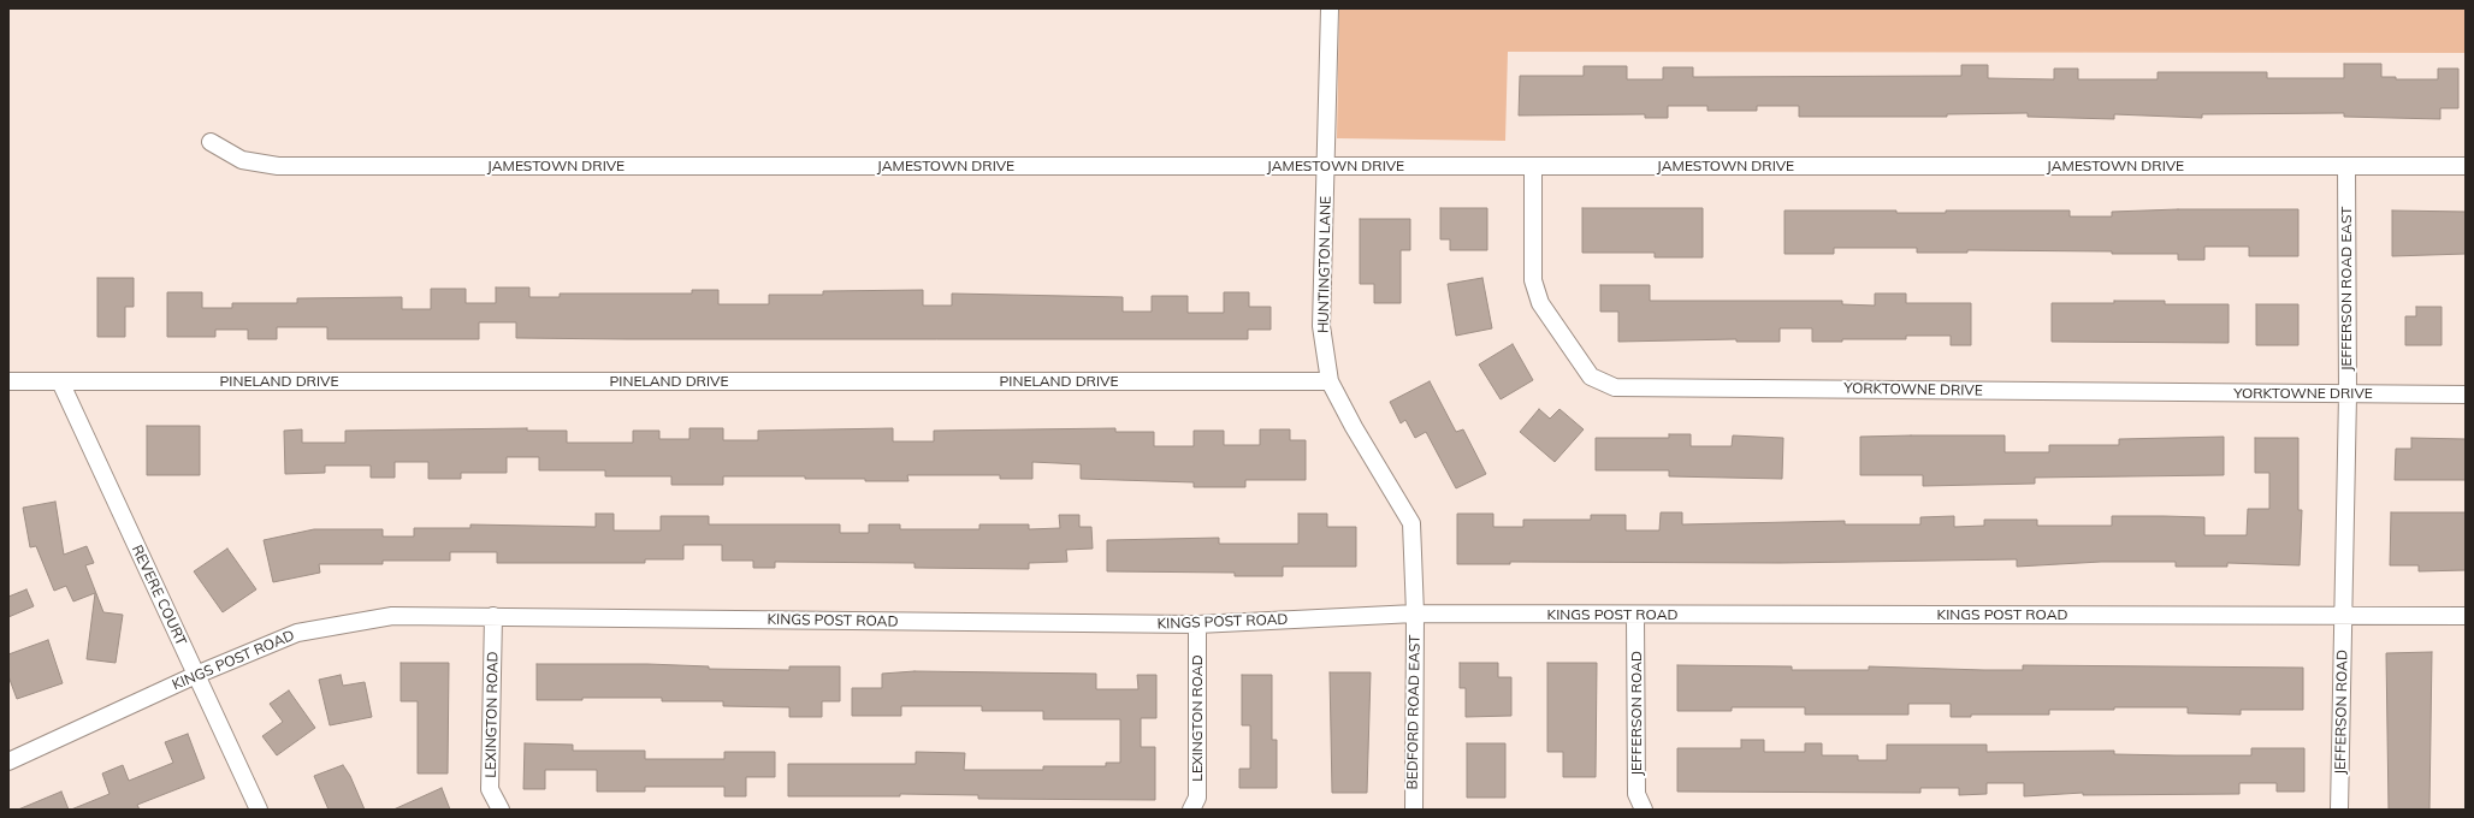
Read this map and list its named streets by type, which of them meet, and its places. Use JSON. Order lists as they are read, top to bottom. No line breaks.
{"streets":{"street":["JAMESTOWN DRIVE","HUNTINGTON LANE","JEFFERSON ROAD EAST","PINELAND DRIVE","YORKTOWNE DRIVE","REVERE COURT","KINGS POST ROAD","BEDFORD ROAD EAST","JEFFERSON ROAD","LEXINGTON ROAD"]},"crossings":[["JAMESTOWN DRIVE","HUNTINGTON LANE"],["JAMESTOWN DRIVE","JEFFERSON ROAD EAST"],["JAMESTOWN DRIVE","YORKTOWNE DRIVE"],["HUNTINGTON LANE","PINELAND DRIVE"],["HUNTINGTON LANE","KINGS POST ROAD"],["HUNTINGTON LANE","BEDFORD ROAD EAST"],["JEFFERSON ROAD EAST","YORKTOWNE DRIVE"],["JEFFERSON ROAD EAST","KINGS POST ROAD"],["JEFFERSON ROAD EAST","JEFFERSON ROAD"],["PINELAND DRIVE","REVERE COURT"],["REVERE COURT","KINGS POST ROAD"],["KINGS POST ROAD","BEDFORD ROAD EAST"],["KINGS POST ROAD","JEFFERSON ROAD"],["KINGS POST ROAD","LEXINGTON ROAD"]]}
